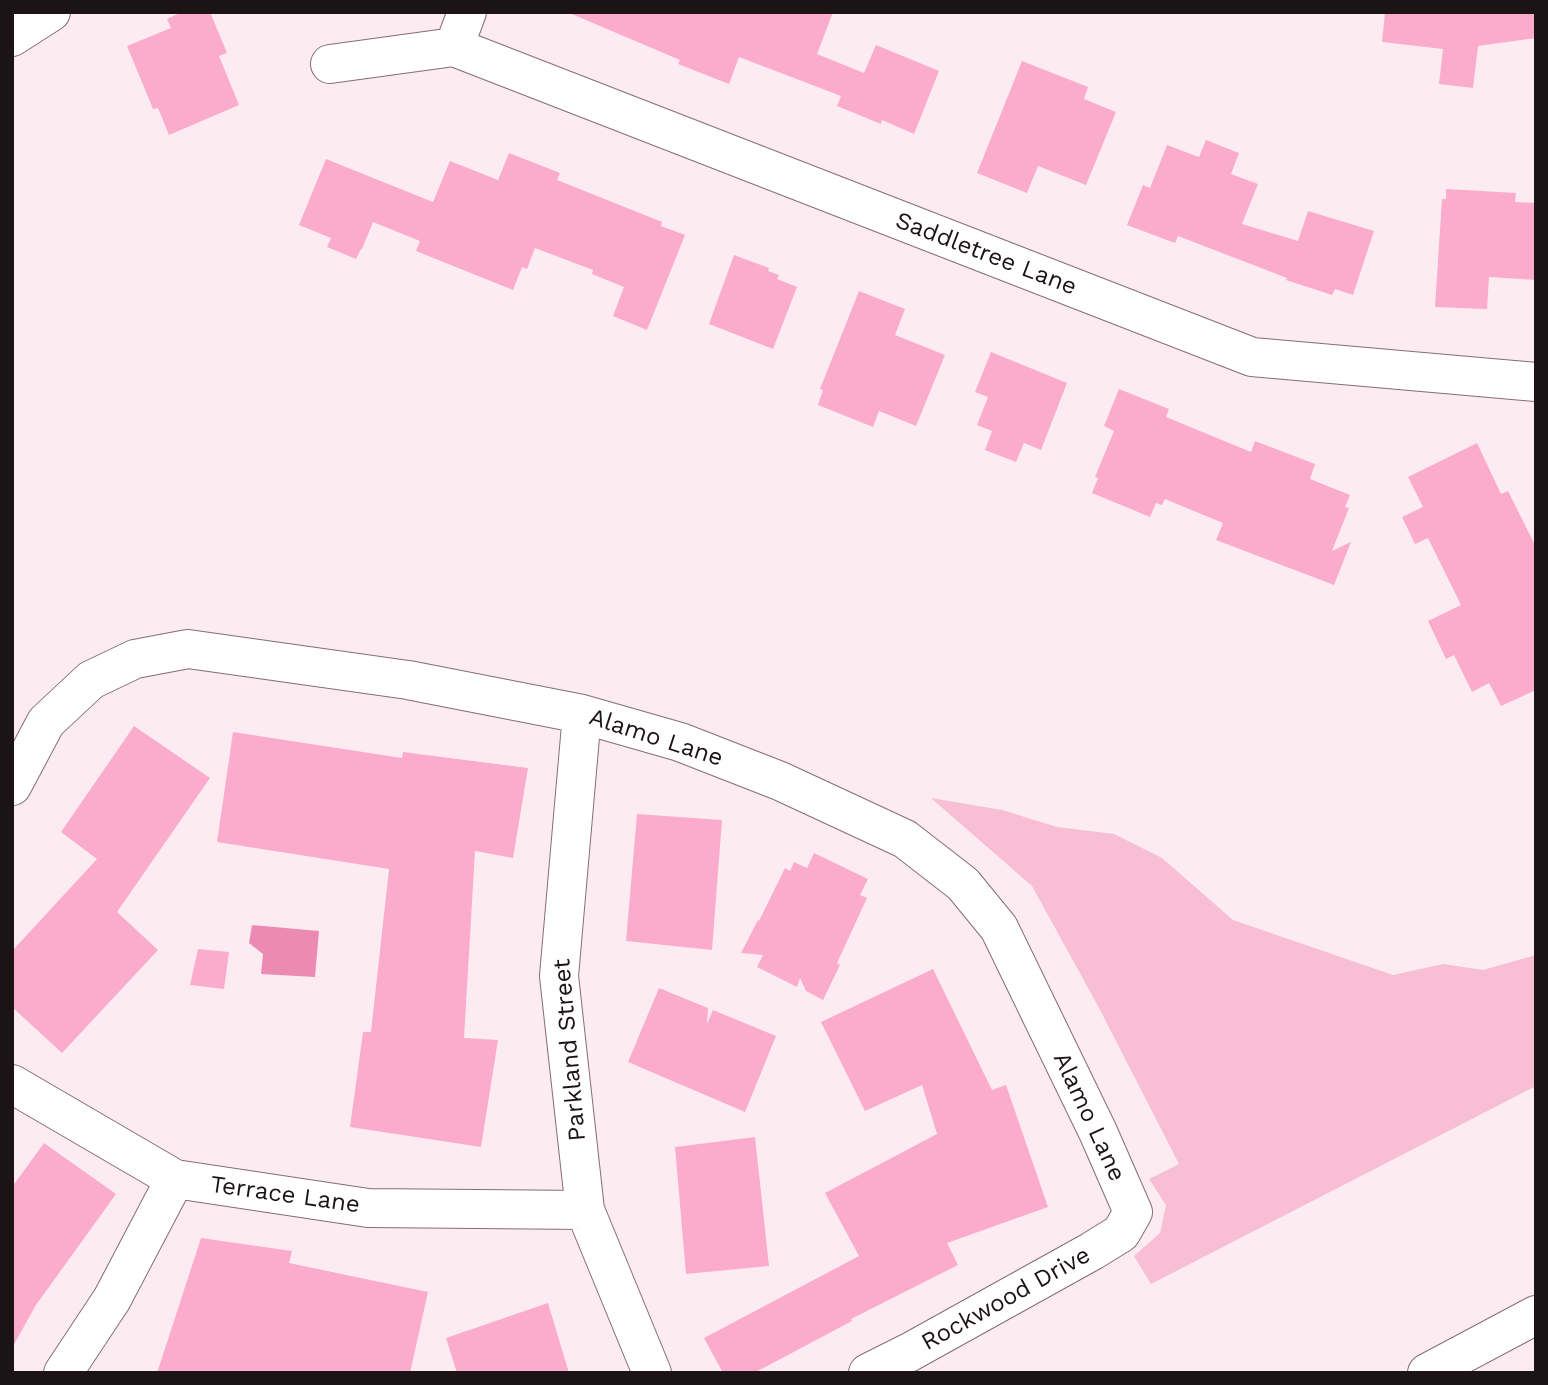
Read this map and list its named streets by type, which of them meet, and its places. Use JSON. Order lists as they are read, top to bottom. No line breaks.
{"streets":{"main road":["Saddletree Lane","Alamo Lane","Parkland Street","Terrace Lane","Rockwood Drive"]},"crossings":[["Alamo Lane","Parkland Street"],["Alamo Lane","Rockwood Drive"],["Parkland Street","Terrace Lane"]]}
